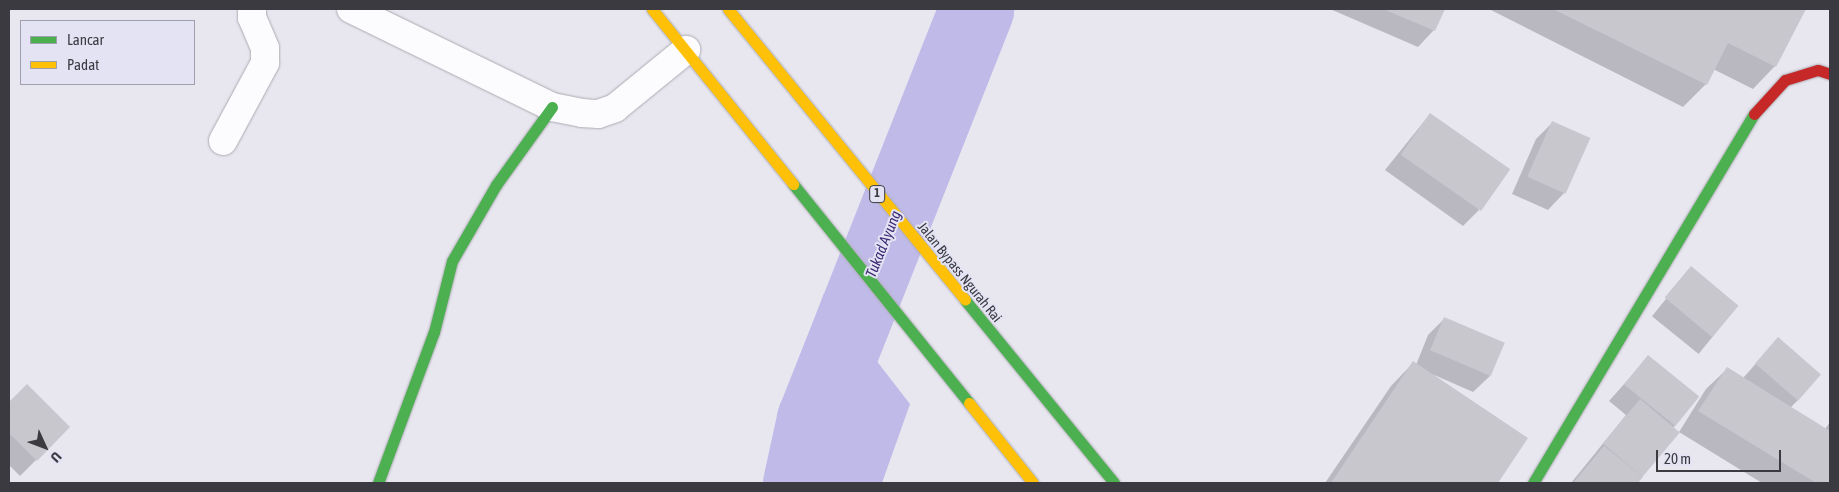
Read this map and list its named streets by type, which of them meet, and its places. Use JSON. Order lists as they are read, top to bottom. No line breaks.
{"streets":{"main road":["1","Jalan Bypass Ngurah Rai"]},"water":["Tukad Ayung"],"legend":["Lancar","Padat"],"scale_bar":"20 m","north":"bottom right"}
